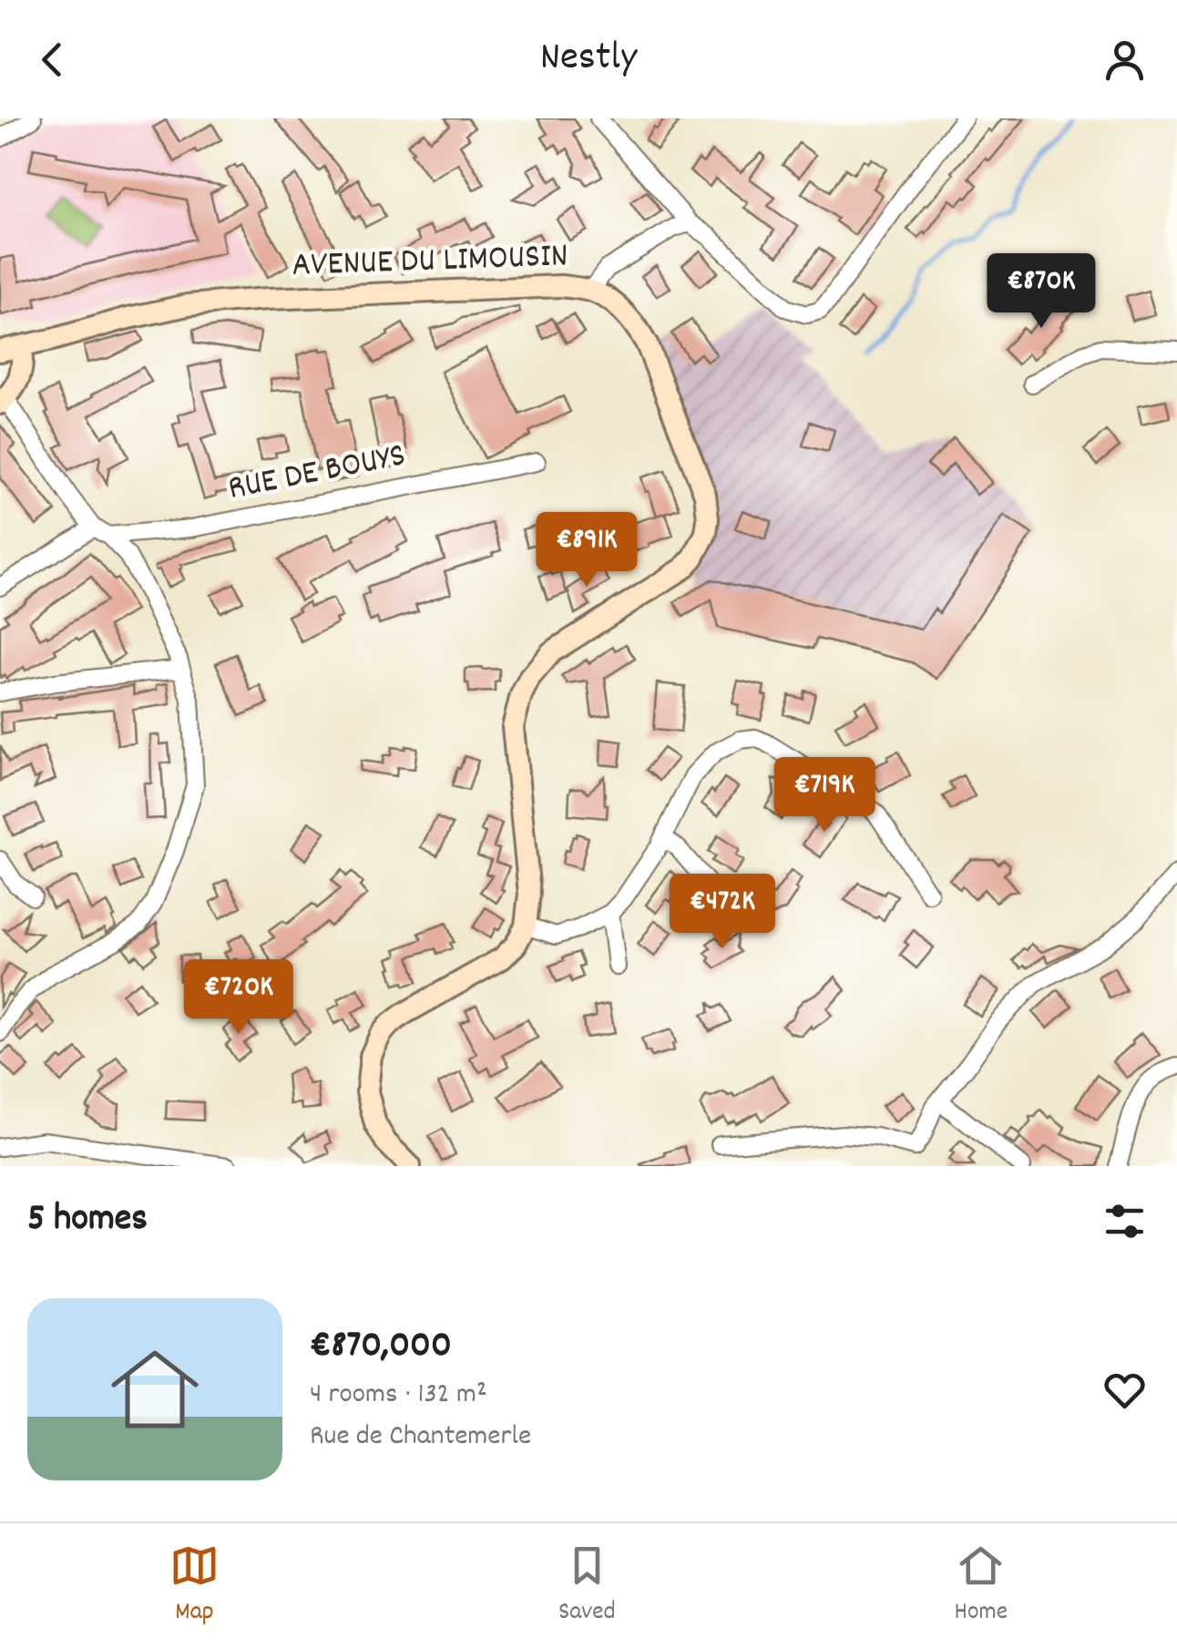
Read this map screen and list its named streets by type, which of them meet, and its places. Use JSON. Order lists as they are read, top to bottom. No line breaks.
{"streets":{"main road":["AVENUE DU LIMOUSIN"],"street":["RUE DE BOUYS"]},"page":{"header":"Nestly","price":["€870K","€891K","€719K","€472K","€720K"],"heading":"5 homes","list":[{"name":"€870,000","note":"4 rooms · 132 m² · Rue de Chantemerle"}],"tabs":["Map","Saved","Home"]}}
